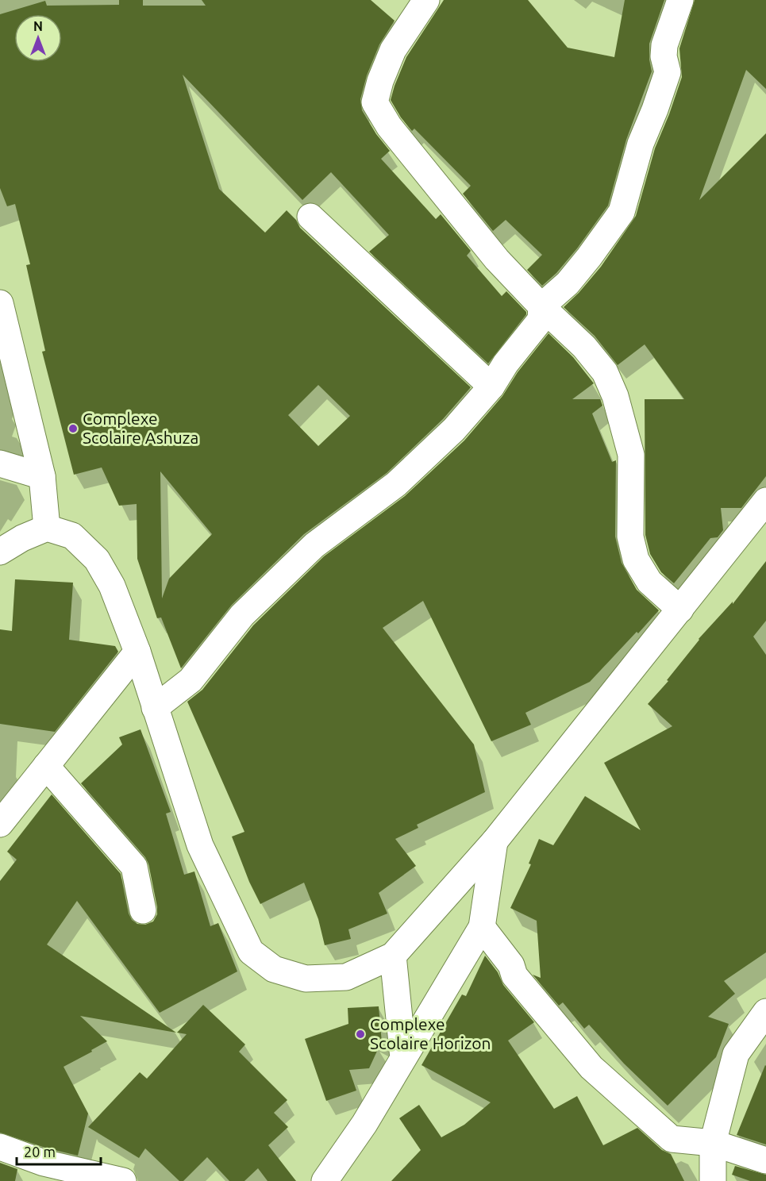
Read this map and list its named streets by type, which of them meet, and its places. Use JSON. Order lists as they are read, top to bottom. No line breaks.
{"places":["Complexe Scolaire Ashuza","Complexe Scolaire Horizon"],"scale_bar":"20 m","north":"top"}
